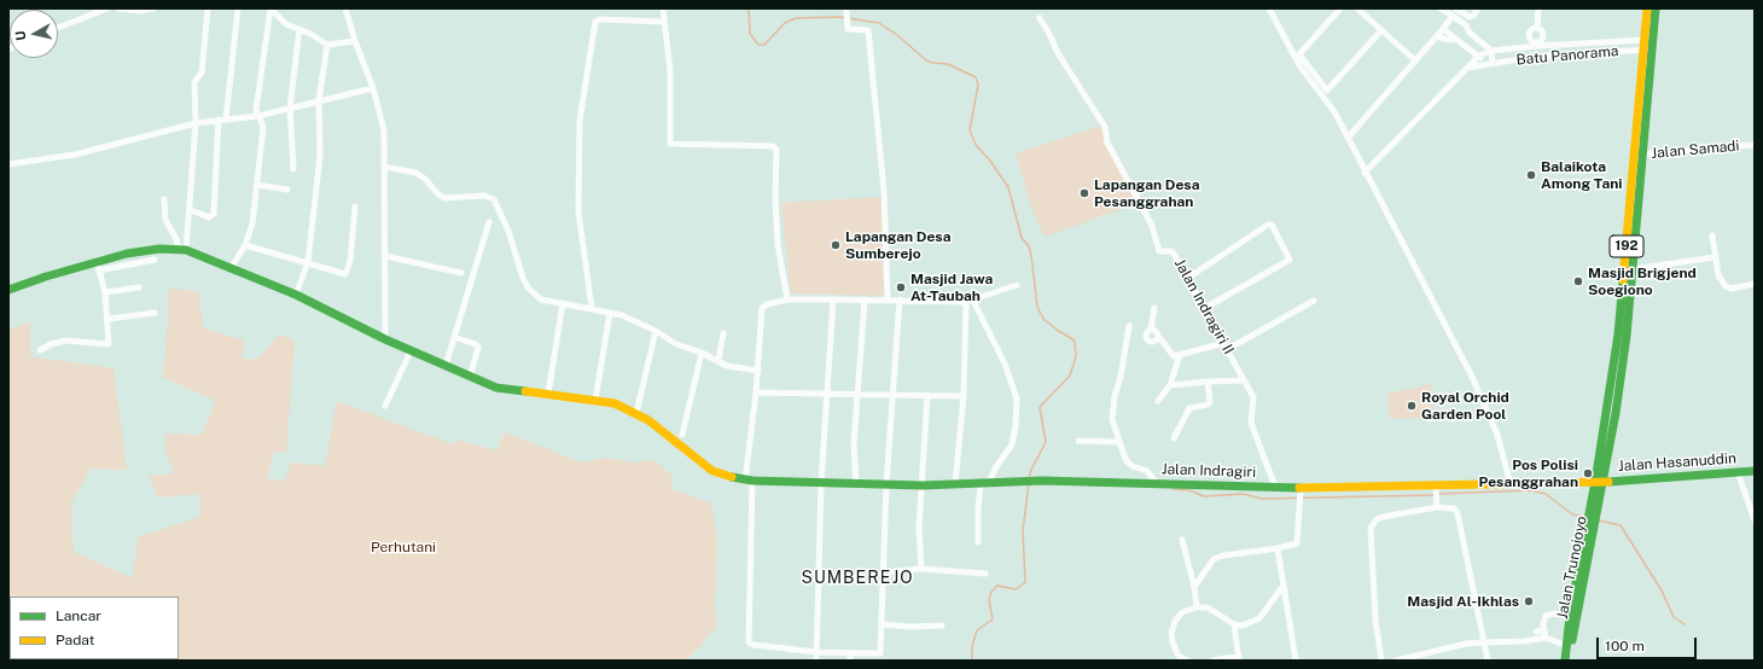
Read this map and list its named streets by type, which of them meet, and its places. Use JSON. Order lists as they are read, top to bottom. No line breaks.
{"streets":{"street":["Batu Panorama","Jalan Samadi","192","Jalan Indragiri II","Jalan Hasanuddin","Jalan Indragiri","Jalan Trunojoyo"]},"crossings":[["Batu Panorama","192"],["Jalan Samadi","192"],["192","Jalan Hasanuddin"],["192","Jalan Indragiri"],["192","Jalan Trunojoyo"],["Jalan Indragiri II","Jalan Indragiri"],["Jalan Hasanuddin","Jalan Indragiri"],["Jalan Hasanuddin","Jalan Trunojoyo"],["Jalan Indragiri","Jalan Trunojoyo"]],"districts":["SUMBEREJO"],"parks":["Perhutani"],"places":["Balaikota Among Tani","Lapangan Desa Pesanggrahan","Lapangan Desa Sumberejo","Masjid Brigjend Soegiono","Masjid Jawa At-Taubah","Royal Orchid Garden Pool","Pos Polisi Pesanggrahan","Masjid Al-Ikhlas"],"legend":["Lancar","Padat"],"scale_bar":"100 m","north":"left"}
